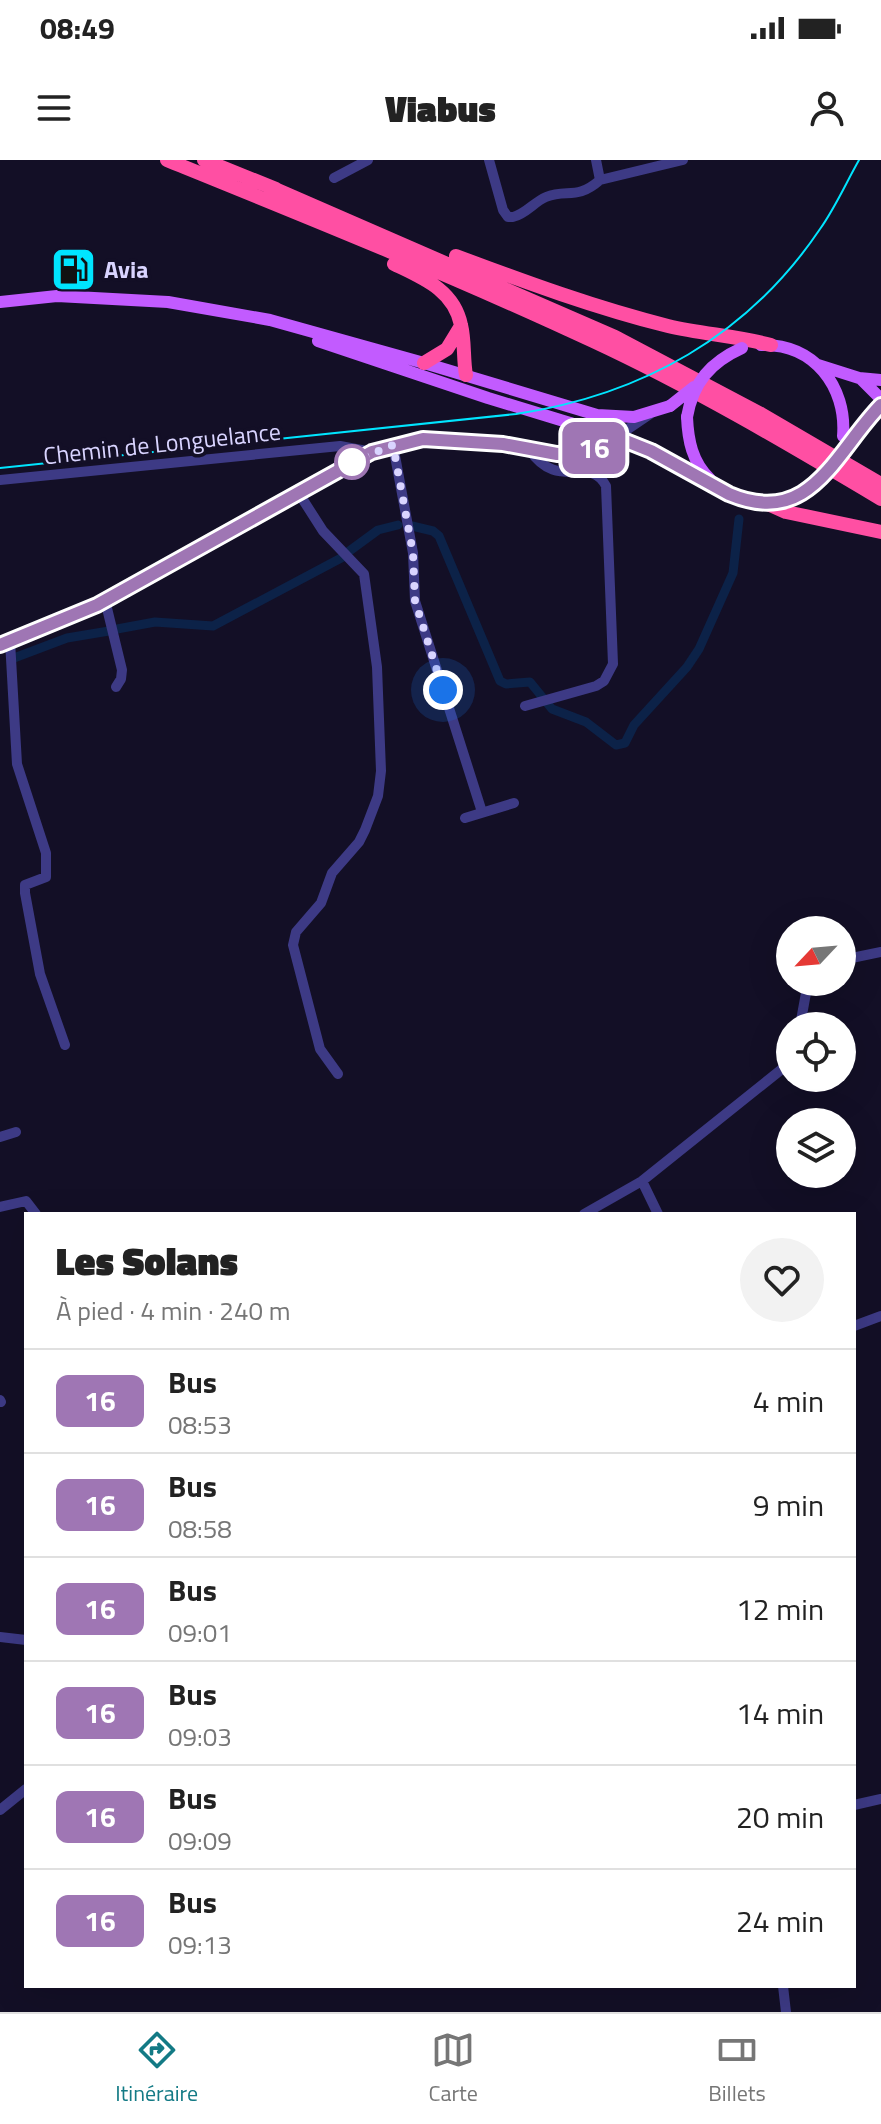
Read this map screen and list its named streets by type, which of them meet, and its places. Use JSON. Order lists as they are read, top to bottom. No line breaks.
{"streets":{"street":["Chemin de Longuelance"]},"places":{"fuel station":["Avia"]},"lines":["bus line 16"],"north":"bottom left","page":{"status":"08:49","header":"Viabus","on_map":"16","heading":["Les Solans","À pied · 4 min · 240 m"],"list":[{"mark":"16","name":"Bus","note":"08:53","value":"4 min"},{"mark":"16","name":"Bus","note":"08:58","value":"9 min"},{"mark":"16","name":"Bus","note":"09:01","value":"12 min"},{"mark":"16","name":"Bus","note":"09:03","value":"14 min"},{"mark":"16","name":"Bus","note":"09:09","value":"20 min"},{"mark":"16","name":"Bus","note":"09:13","value":"24 min"}],"tabs":["Itinéraire","Carte","Billets"]}}
